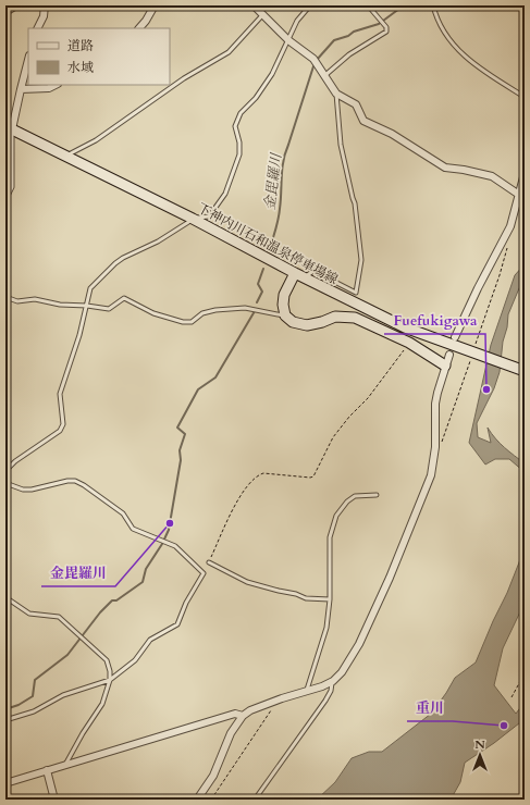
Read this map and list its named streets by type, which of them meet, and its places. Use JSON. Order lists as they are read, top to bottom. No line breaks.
{"streets":{"main road":["下神内川石和温泉停車場線"]},"water":["金毘羅川"],"places":["Fuefukigawa","金毘羅川","重川"],"legend":["道路","水域"],"north":"top"}
